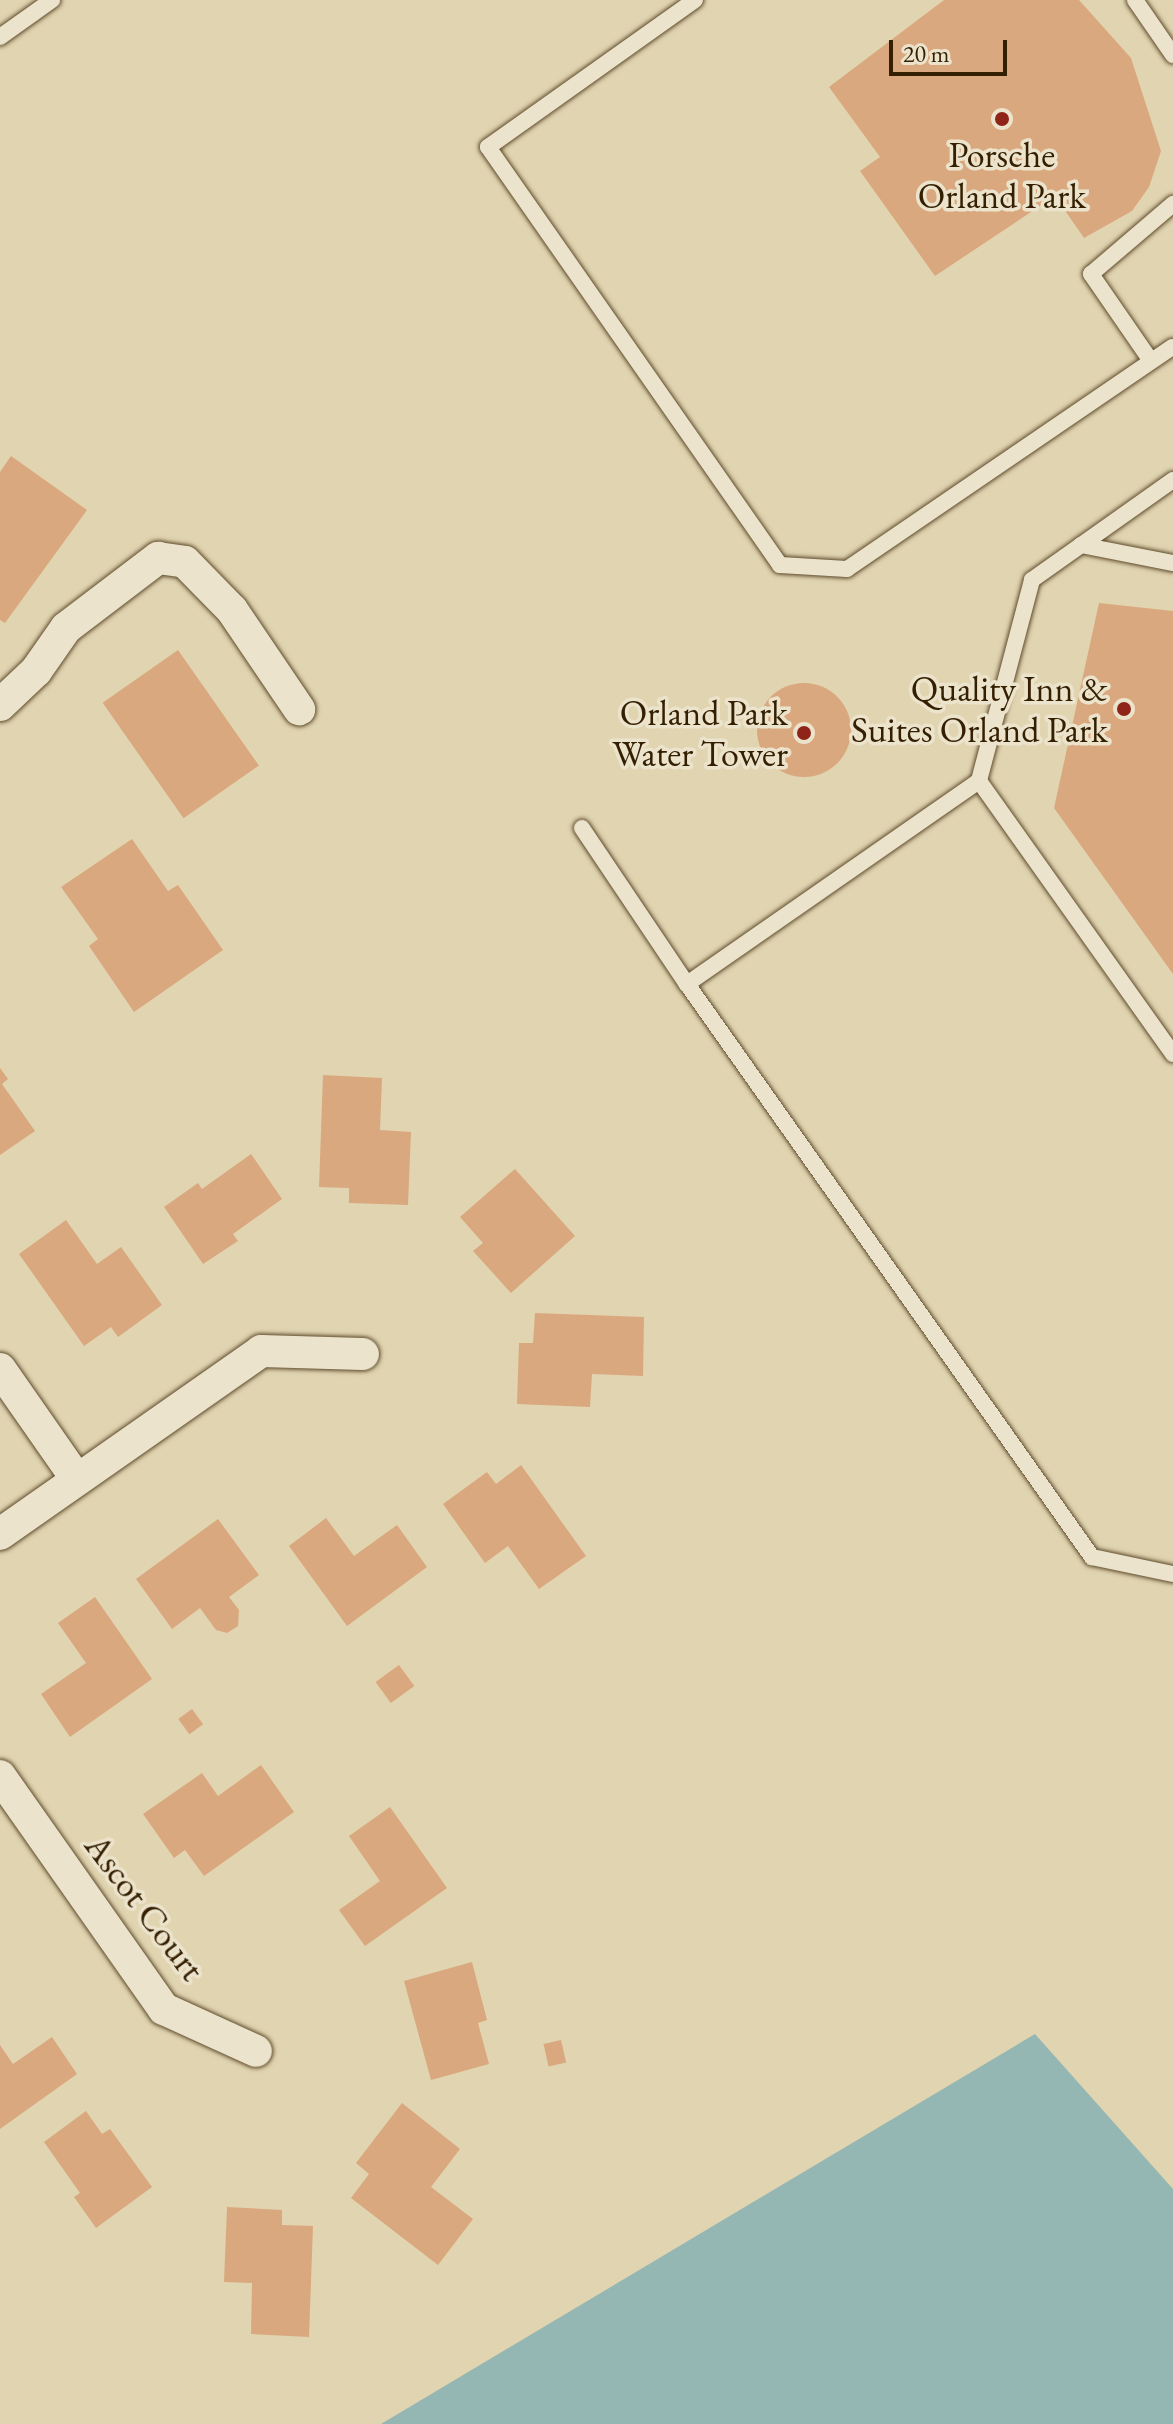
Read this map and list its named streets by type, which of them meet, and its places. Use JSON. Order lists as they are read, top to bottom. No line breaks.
{"streets":{"street":["Ascot Court"]},"places":["Porsche Orland Park","Quality Inn & Suites Orland Park","Orland Park Water Tower"],"scale_bar":"20 m"}
